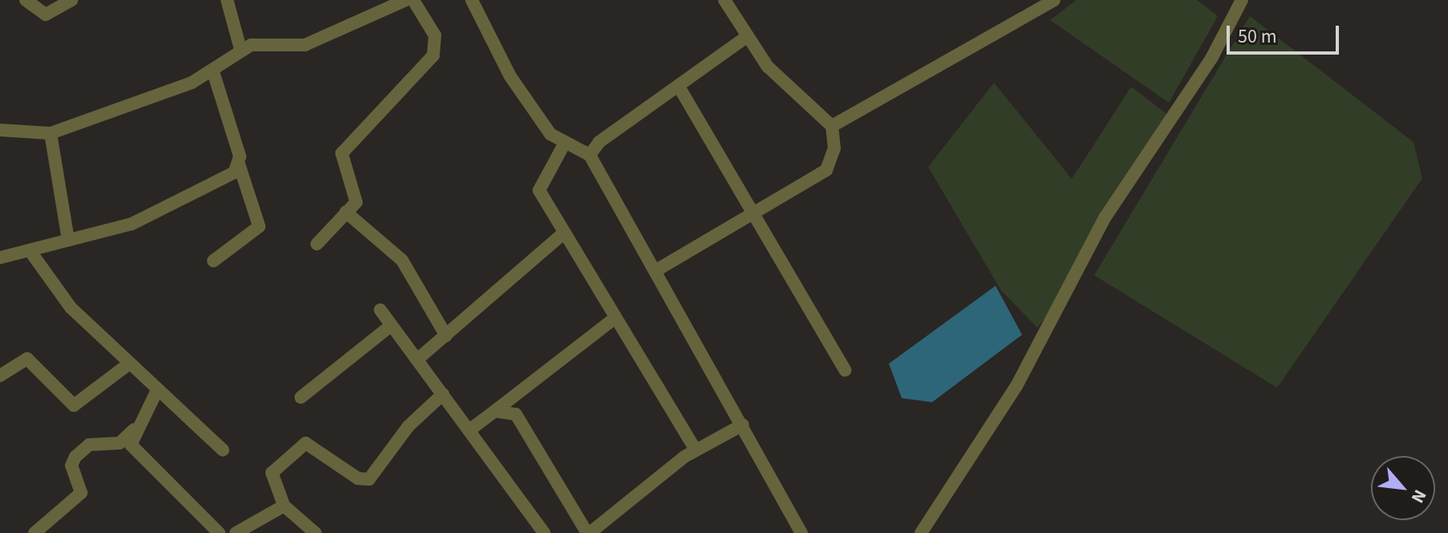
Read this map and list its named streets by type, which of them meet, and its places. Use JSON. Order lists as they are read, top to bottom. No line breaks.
{"scale_bar":"50 m","north":"bottom right"}
